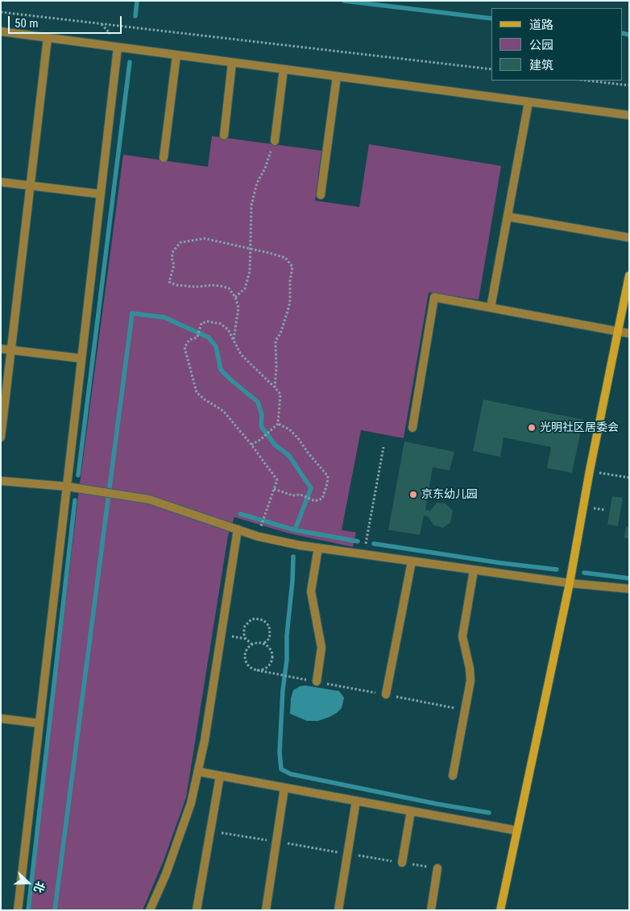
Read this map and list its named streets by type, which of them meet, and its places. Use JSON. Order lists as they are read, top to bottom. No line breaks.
{"places":["光明社区居委会","京东幼儿园"],"legend":["道路","公园","建筑"],"scale_bar":"50 m","north":"right"}
